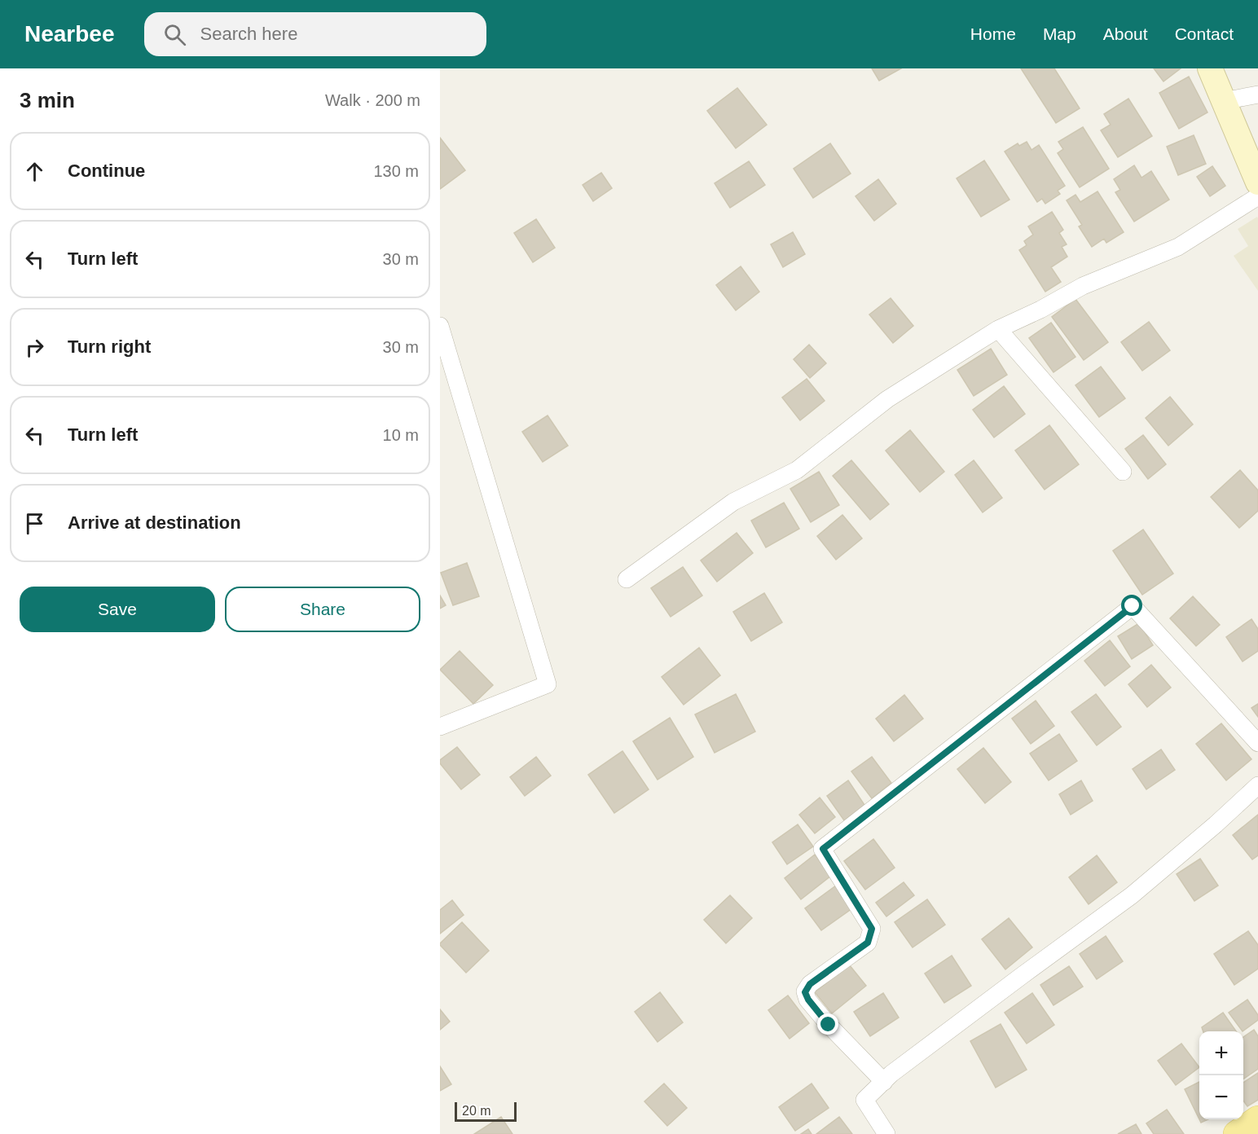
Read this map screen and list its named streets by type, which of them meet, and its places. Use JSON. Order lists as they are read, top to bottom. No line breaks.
{"scale_bar":"20 m","page":{"header":"Nearbee","search":"Search here","nav":["Home","Map","About","Contact"],"heading":["3 min","Walk · 200 m"],"list":[["Continue","130 m"],["Turn left","30 m"],["Turn right","30 m"],["Turn left","10 m"],"Arrive at destination"],"buttons":["Save","Share"],"map_buttons":["+","−"],"scale":"20 m"}}
